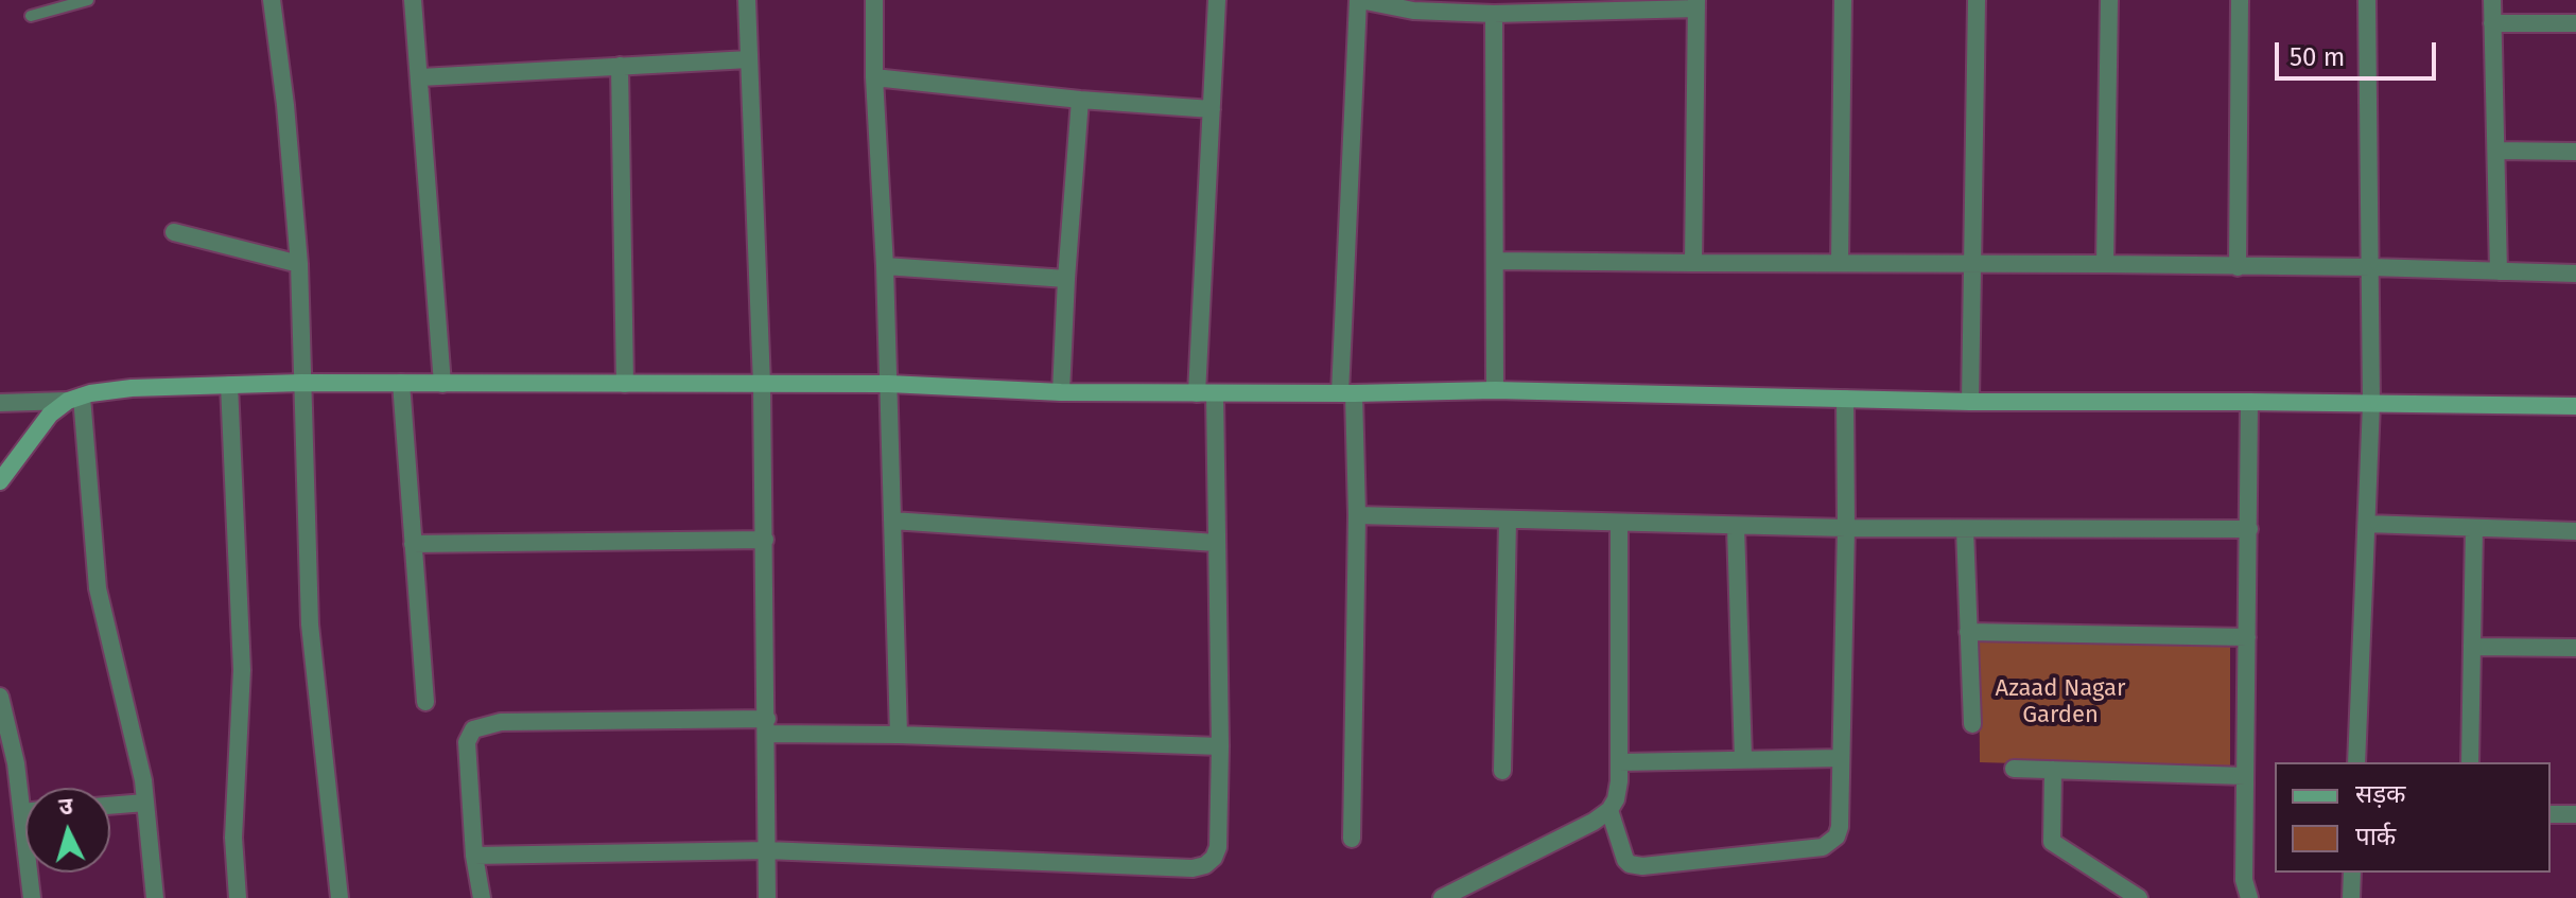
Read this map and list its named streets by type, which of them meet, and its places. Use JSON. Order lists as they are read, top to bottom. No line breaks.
{"parks":["Azaad Nagar Garden"],"legend":["सड़क","पार्क"],"scale_bar":"50 m","north":"top"}
